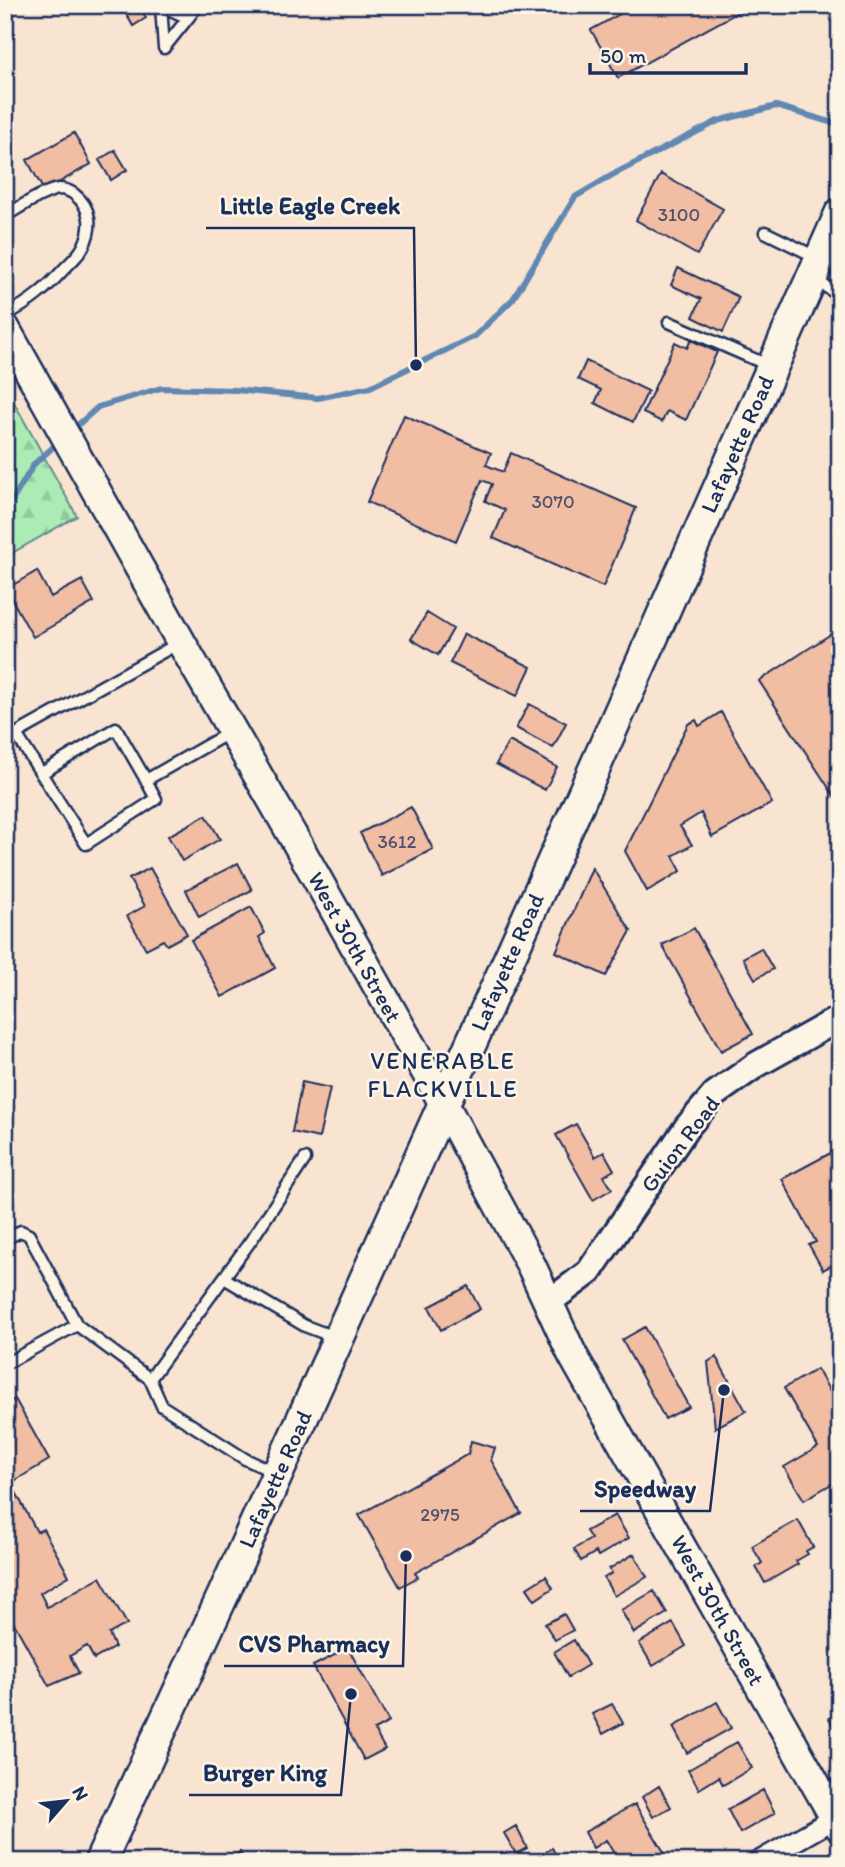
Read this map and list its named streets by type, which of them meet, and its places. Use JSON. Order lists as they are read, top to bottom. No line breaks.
{"streets":{"main road":["Lafayette Road","West 30th Street"],"street":["Guion Road"]},"crossings":[["Lafayette Road","West 30th Street"],["West 30th Street","Guion Road"]],"districts":["VENERABLE FLACKVILLE"],"places":["Little Eagle Creek","Speedway","CVS Pharmacy","Burger King"],"house_numbers":["3100","3070","3612","2975"],"scale_bar":"50 m","north":"top right"}
